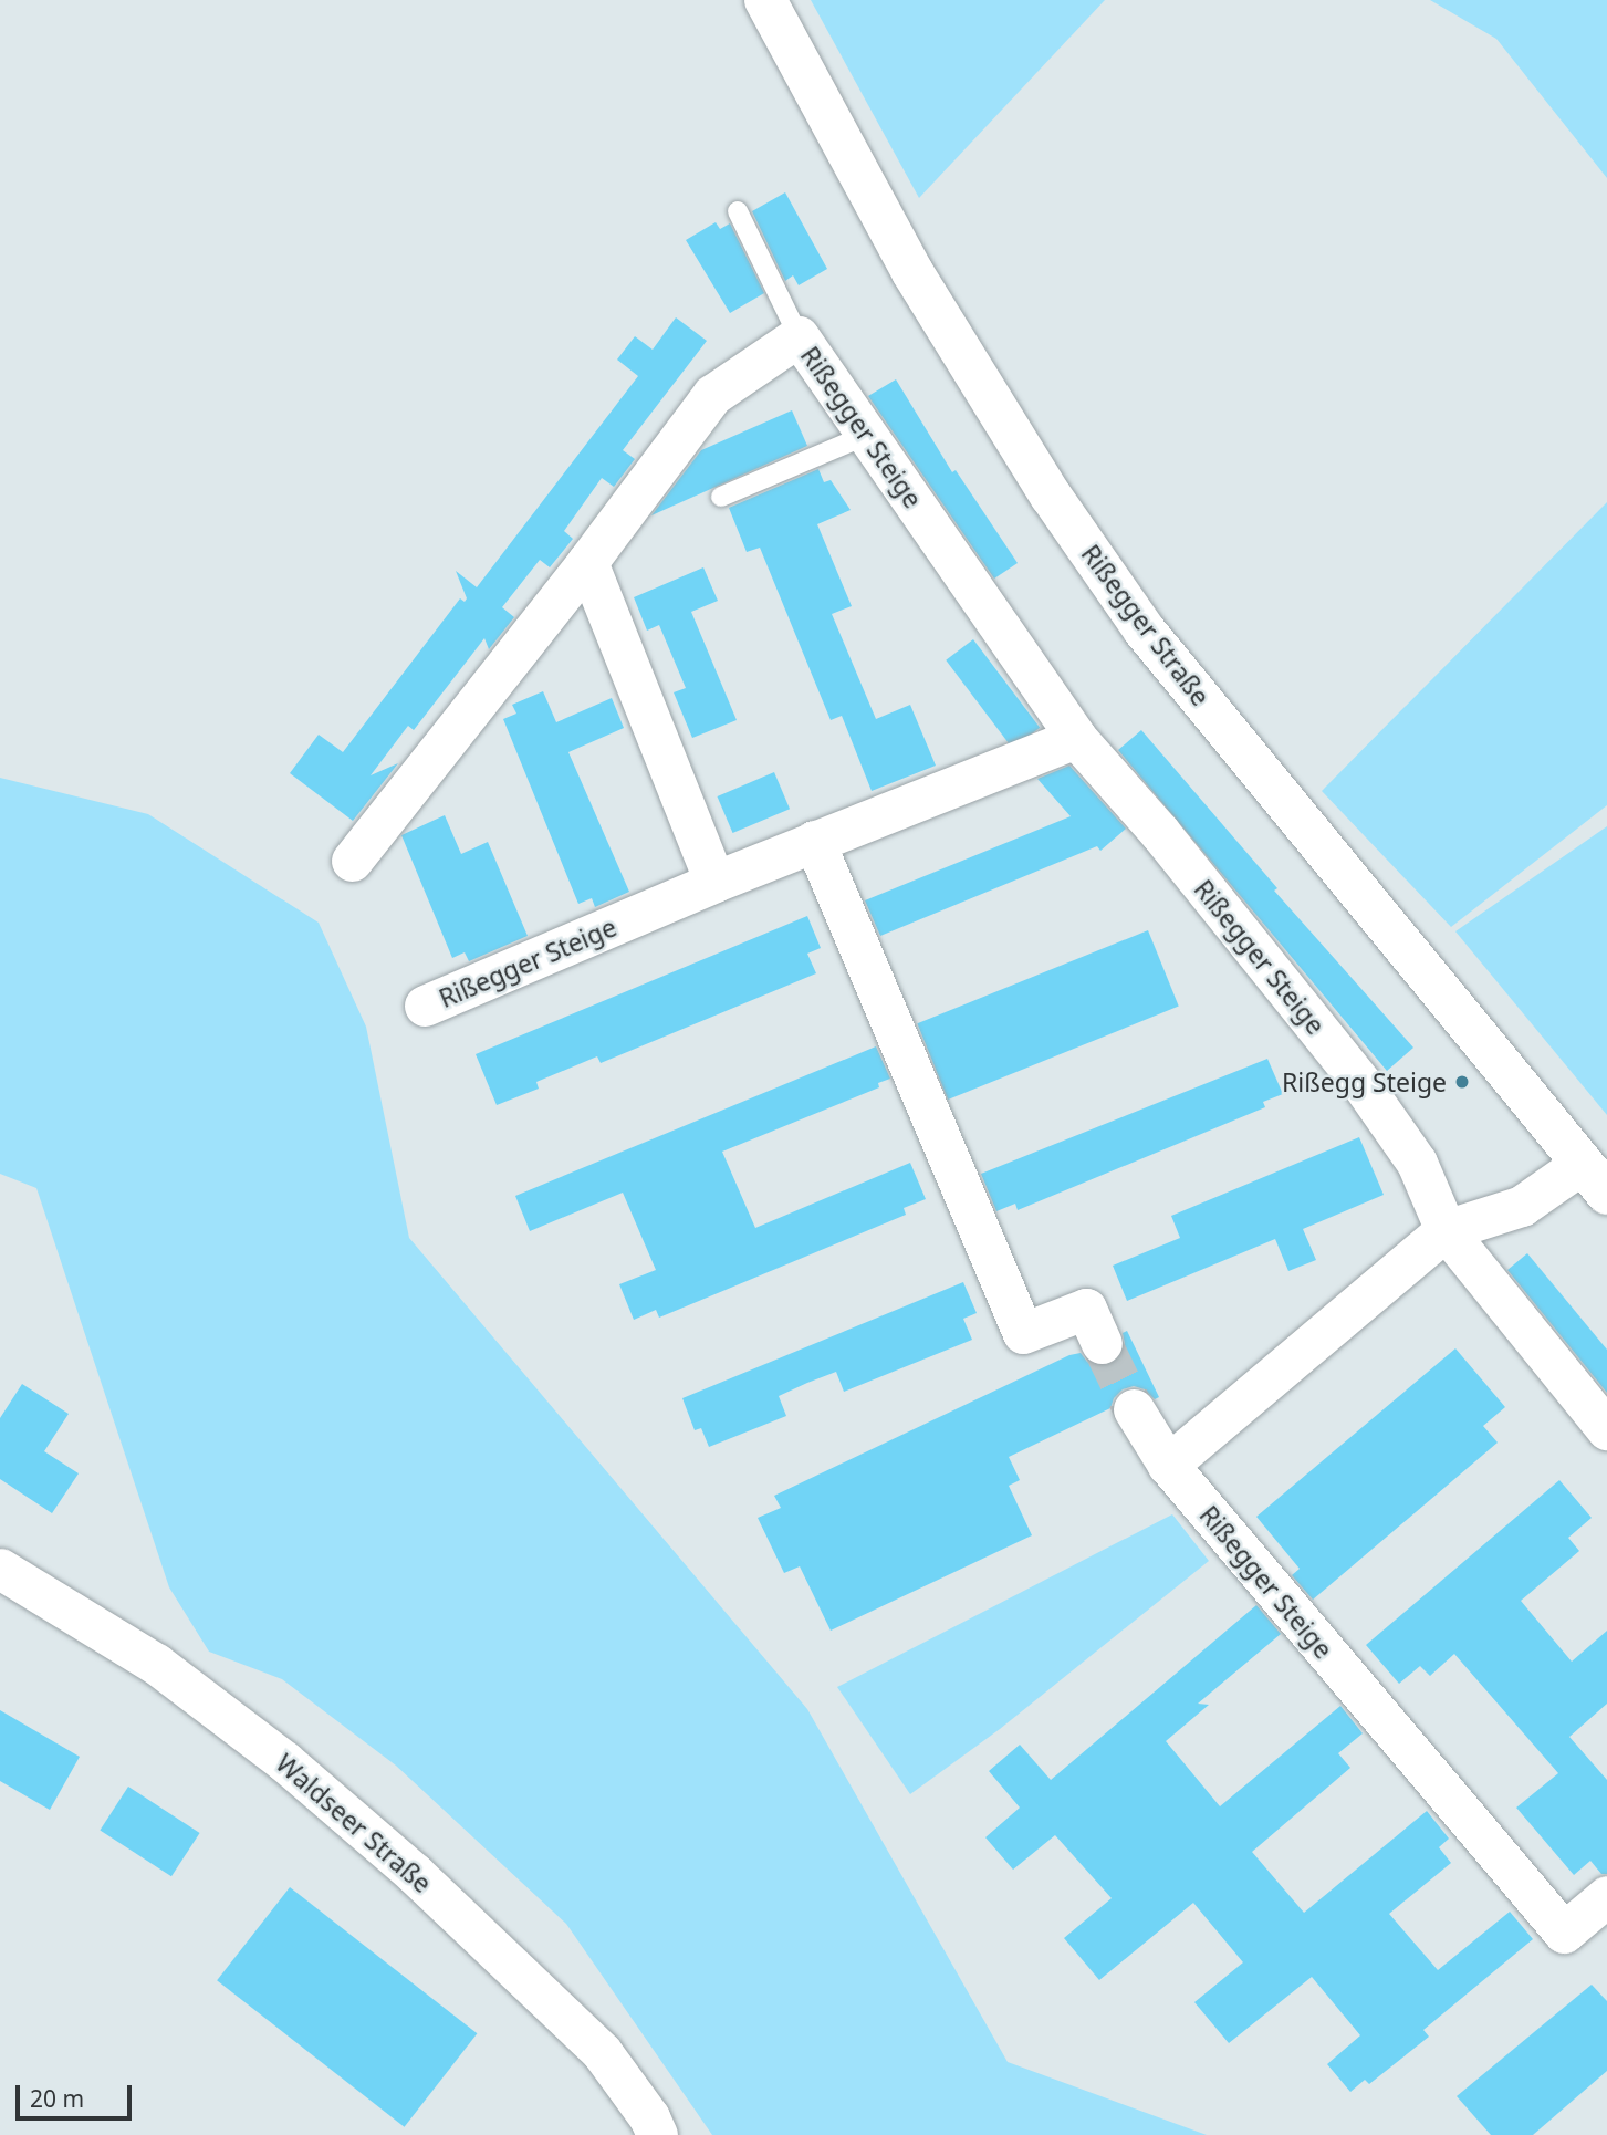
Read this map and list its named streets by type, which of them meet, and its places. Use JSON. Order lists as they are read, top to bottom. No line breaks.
{"streets":{"street":["Rißegger Steige","Rißegger Straße","Waldseer Straße"]},"places":["Rißegg Steige"],"scale_bar":"20 m"}
